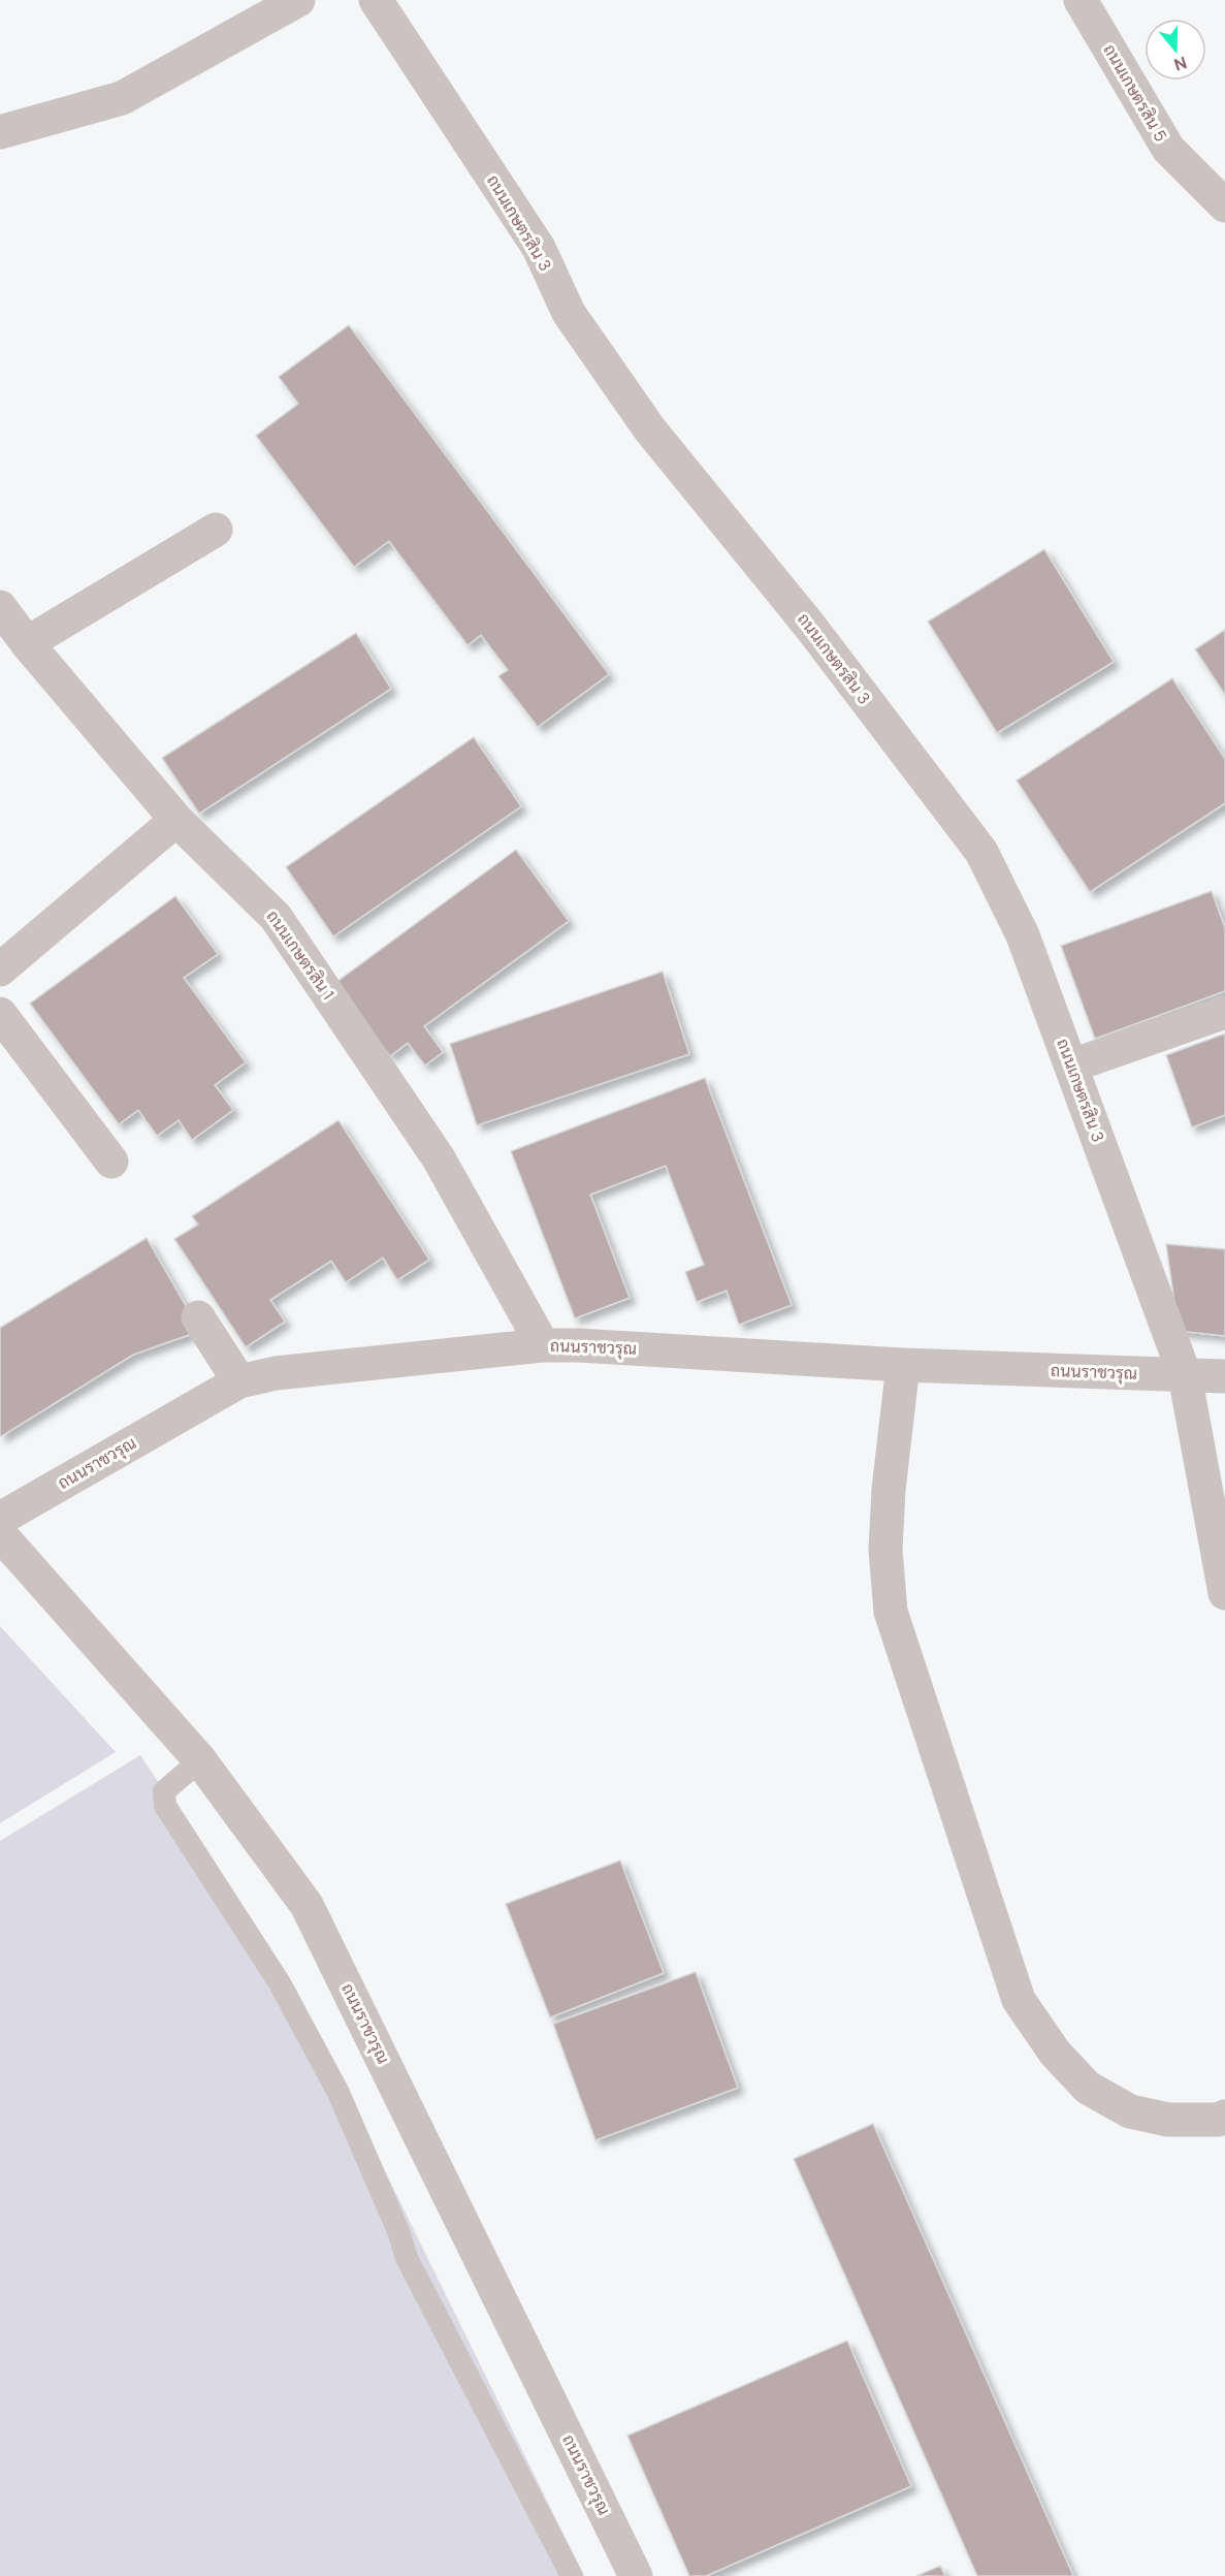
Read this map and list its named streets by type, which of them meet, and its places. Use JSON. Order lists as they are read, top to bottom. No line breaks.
{"streets":{"street":["ถนนเกษตรสิน 5","ถนนเกษตรสิน 3","ถนนเกษตรสิน 1","ถนนราชวรุณ"]},"crossings":[["ถนนเกษตรสิน 3","ถนนราชวรุณ"],["ถนนเกษตรสิน 1","ถนนราชวรุณ"]],"north":"bottom"}
